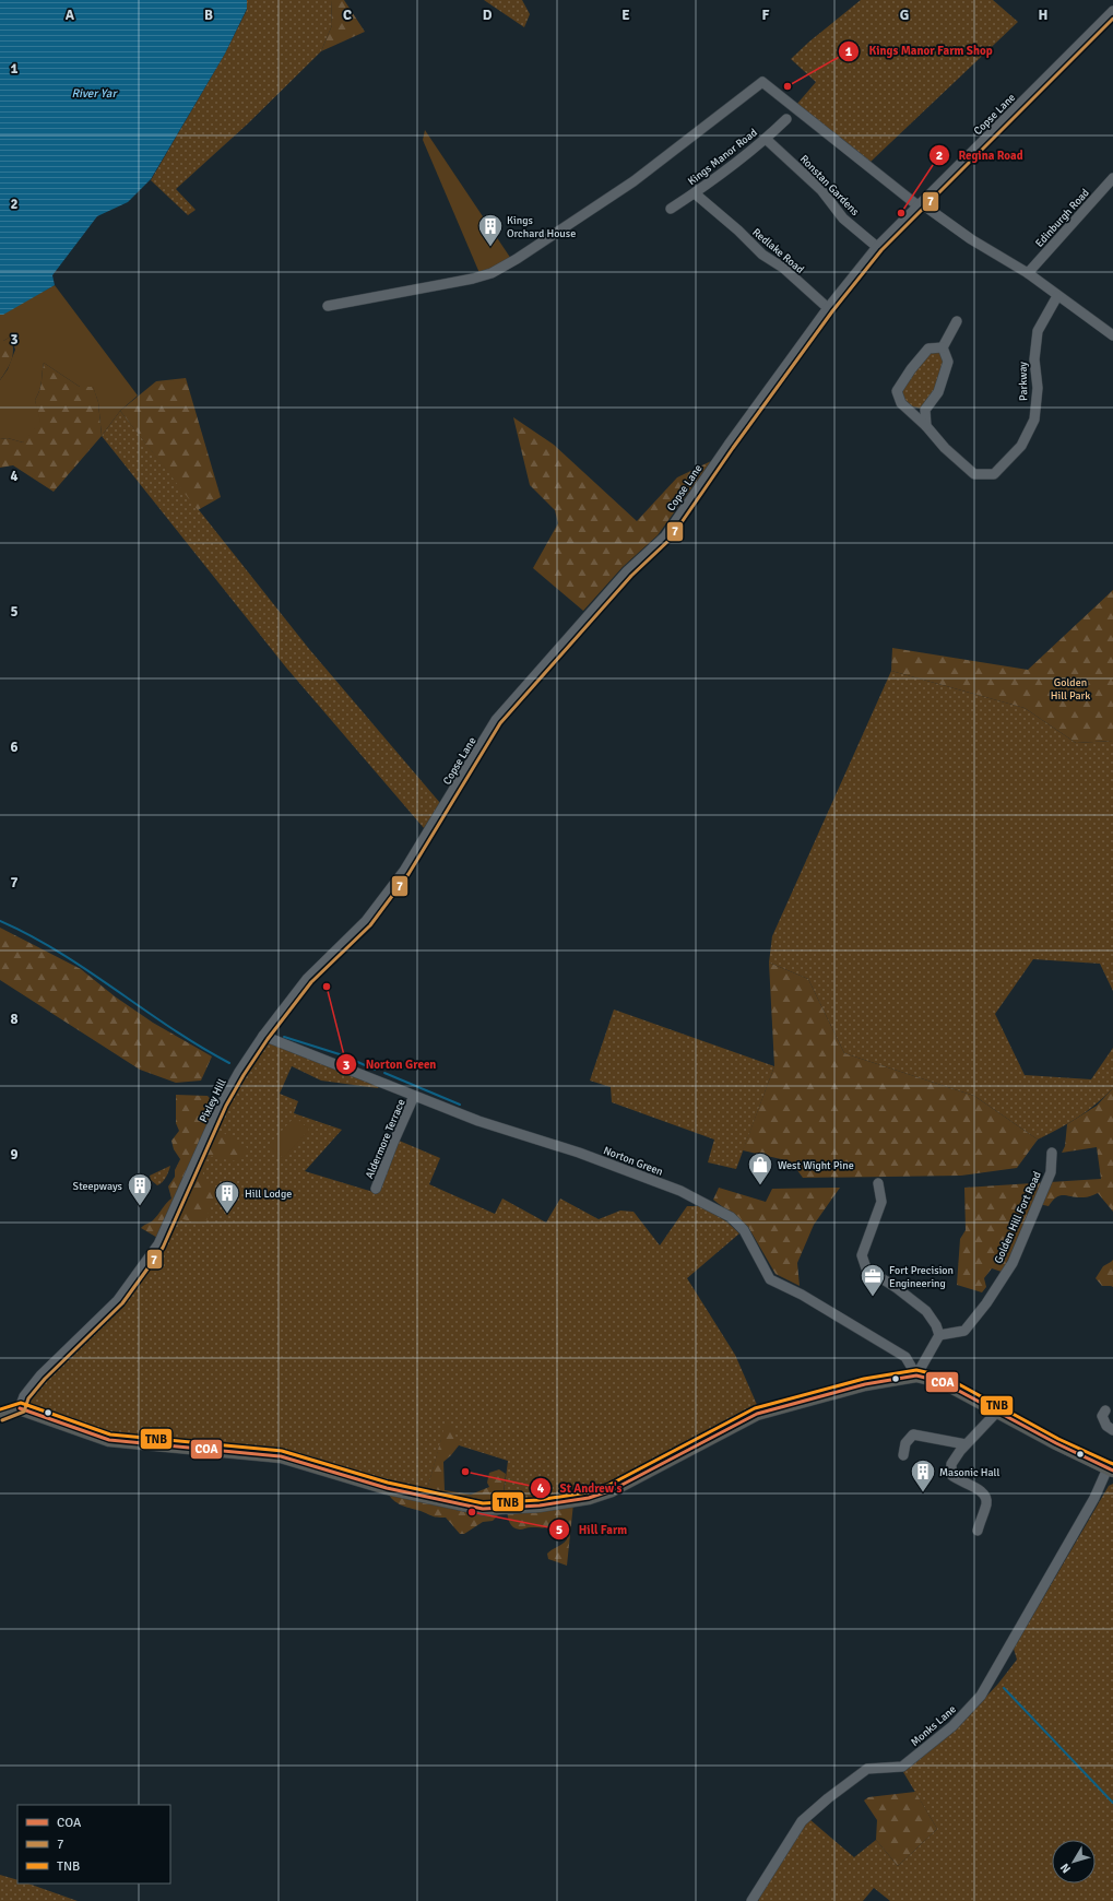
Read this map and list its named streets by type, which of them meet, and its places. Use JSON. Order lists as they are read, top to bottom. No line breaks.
{"streets":{"street":["Copse Lane","Kings Manor Road","Ronstan Gardens","Edinburgh Road","Redlake Road","Parkway","Pixley Hill","Aldermore Terrace","Norton Green","Golden Hill Fort Road","Monks Lane"]},"crossings":[["Copse Lane","Ronstan Gardens"],["Copse Lane","Redlake Road"],["Copse Lane","Pixley Hill"],["Copse Lane","Norton Green"],["Kings Manor Road","Ronstan Gardens"],["Kings Manor Road","Redlake Road"],["Pixley Hill","Norton Green"],["Aldermore Terrace","Norton Green"]],"water":["River Yar"],"parks":["Golden Hill Park"],"places":{"other":["Kings Manor Farm Shop","Regina Road","Norton Green","St Andrew's","Hill Farm"],"building":["Kings Orchard House","Steepways","Hill Lodge","Masonic Hall"],"shop":["West Wight Pine"],"office":["Fort Precision Engineering"]},"lines":["transit line 7","transit line TNB","transit line COA"],"legend":["COA","7","TNB"],"north":"bottom left","grid":{"columns":["A","B","C","D","E","F","G","H"],"rows":["1","2","3","4","5","6","7","8","9"]}}
